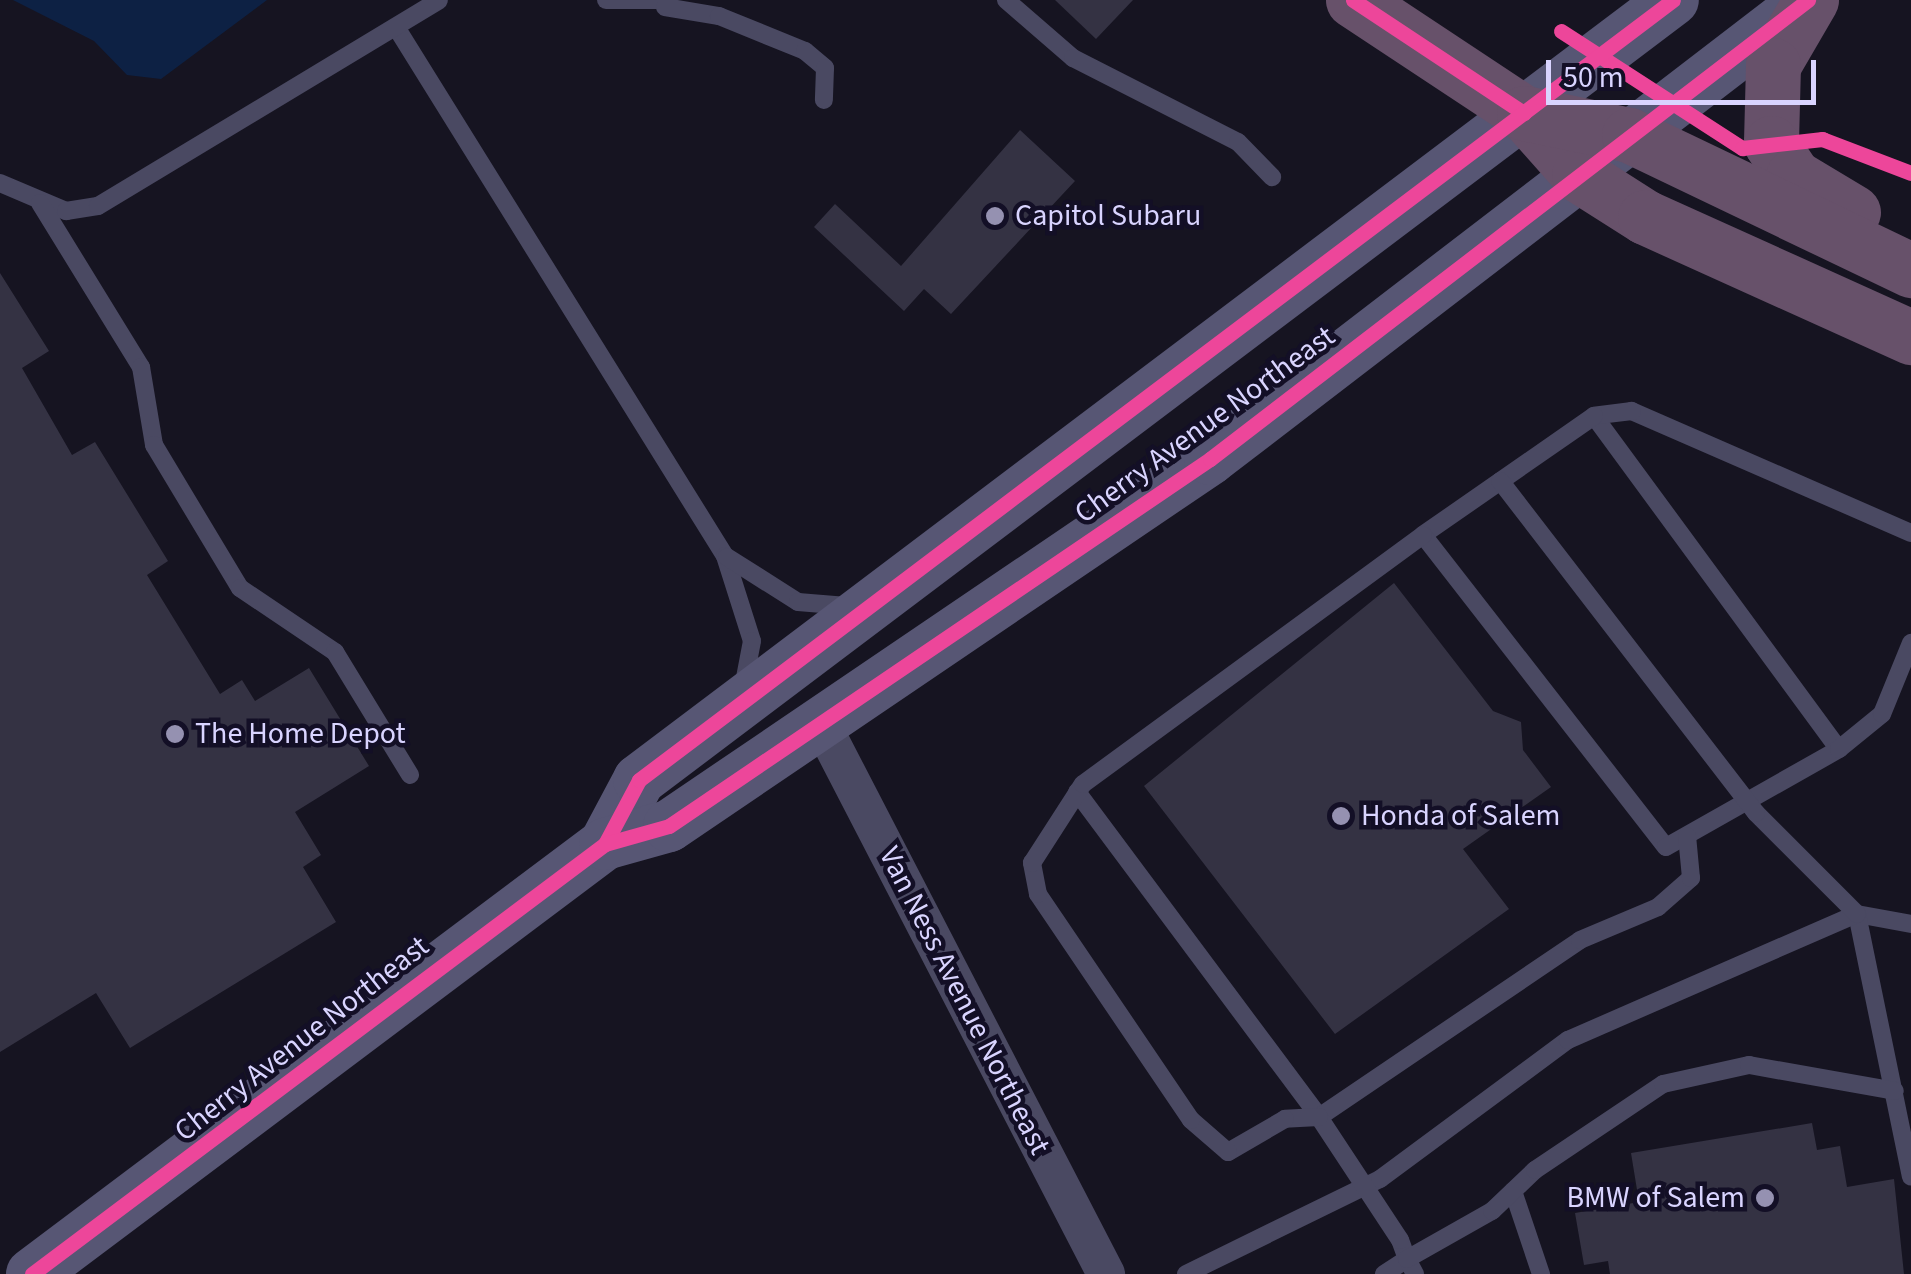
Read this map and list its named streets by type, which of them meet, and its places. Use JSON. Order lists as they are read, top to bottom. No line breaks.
{"streets":{"main road":["Cherry Avenue Northeast"],"street":["Van Ness Avenue Northeast"]},"crossings":[["Cherry Avenue Northeast","Van Ness Avenue Northeast"]],"places":["Capitol Subaru","The Home Depot","Honda of Salem","BMW of Salem"],"scale_bar":"50 m"}
